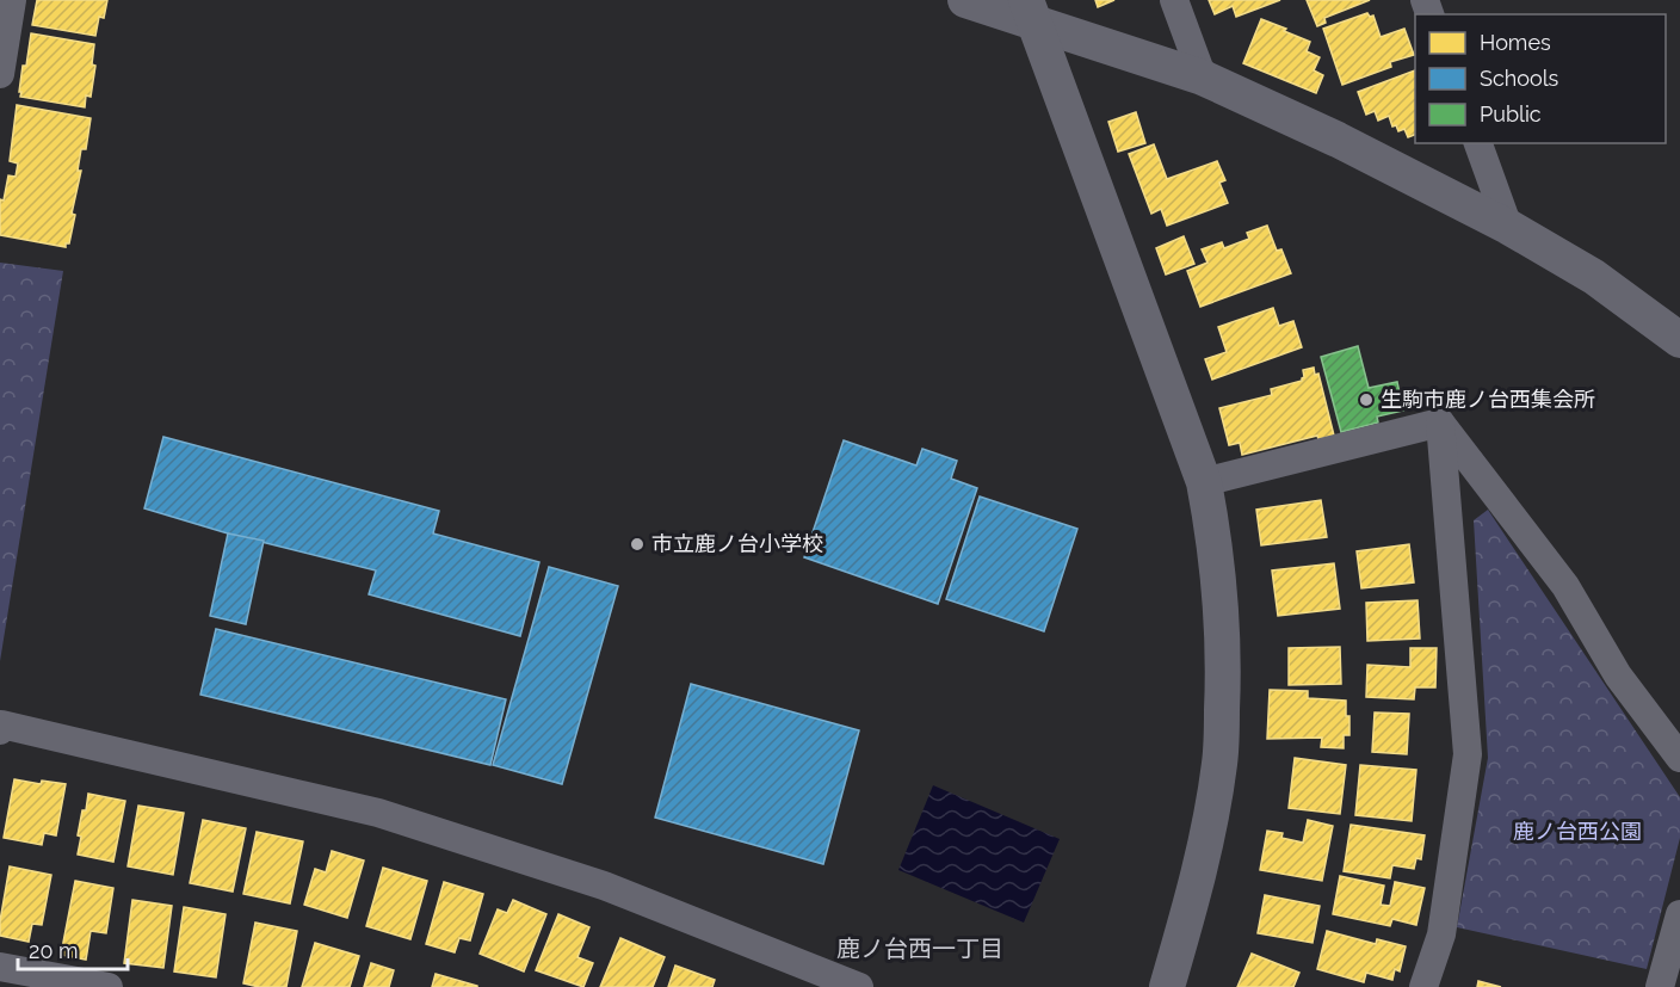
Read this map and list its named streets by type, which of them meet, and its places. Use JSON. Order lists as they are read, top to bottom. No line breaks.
{"districts":["鹿ノ台西一丁目"],"parks":["鹿ノ台西公園"],"places":["生駒市鹿ノ台西集会所","市立鹿ノ台小学校"],"legend":["Homes","Schools","Public"],"scale_bar":"20 m"}
